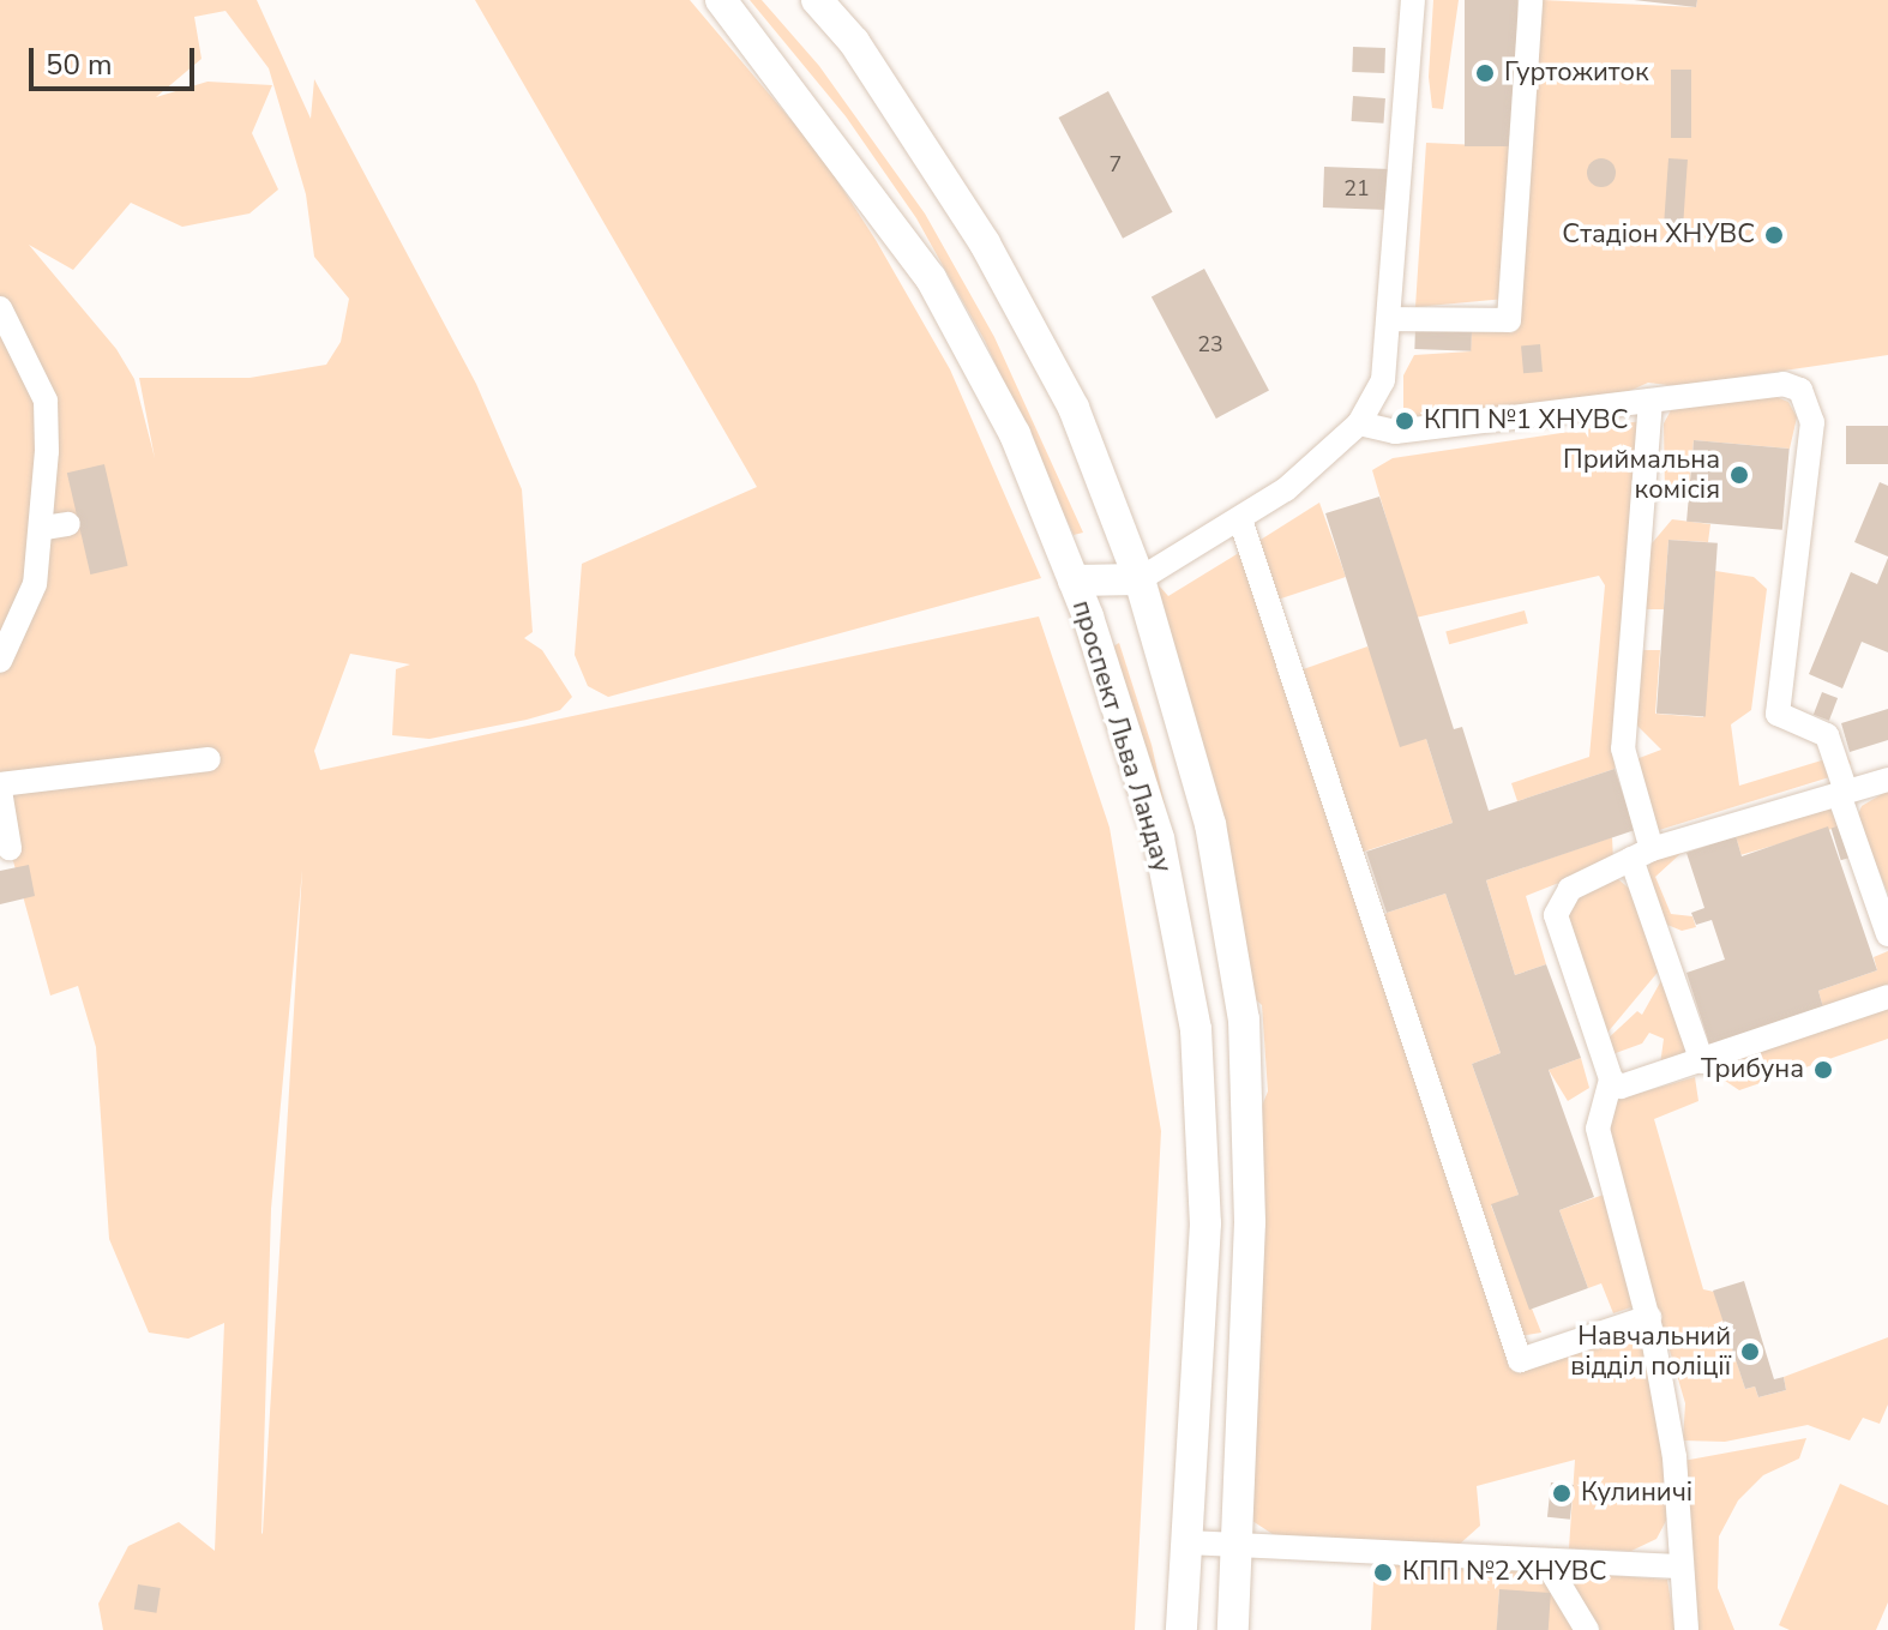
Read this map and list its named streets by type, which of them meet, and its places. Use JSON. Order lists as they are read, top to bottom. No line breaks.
{"streets":{"main road":["проспект Льва Ландау"]},"places":["Гуртожиток","Стадіон ХНУВС","КПП №1 ХНУВС","Приймальна комісія","Трибуна","Навчальний відділ поліції","Кулиничі","КПП №2 ХНУВС"],"house_numbers":["7","21","23"],"scale_bar":"50 m"}
